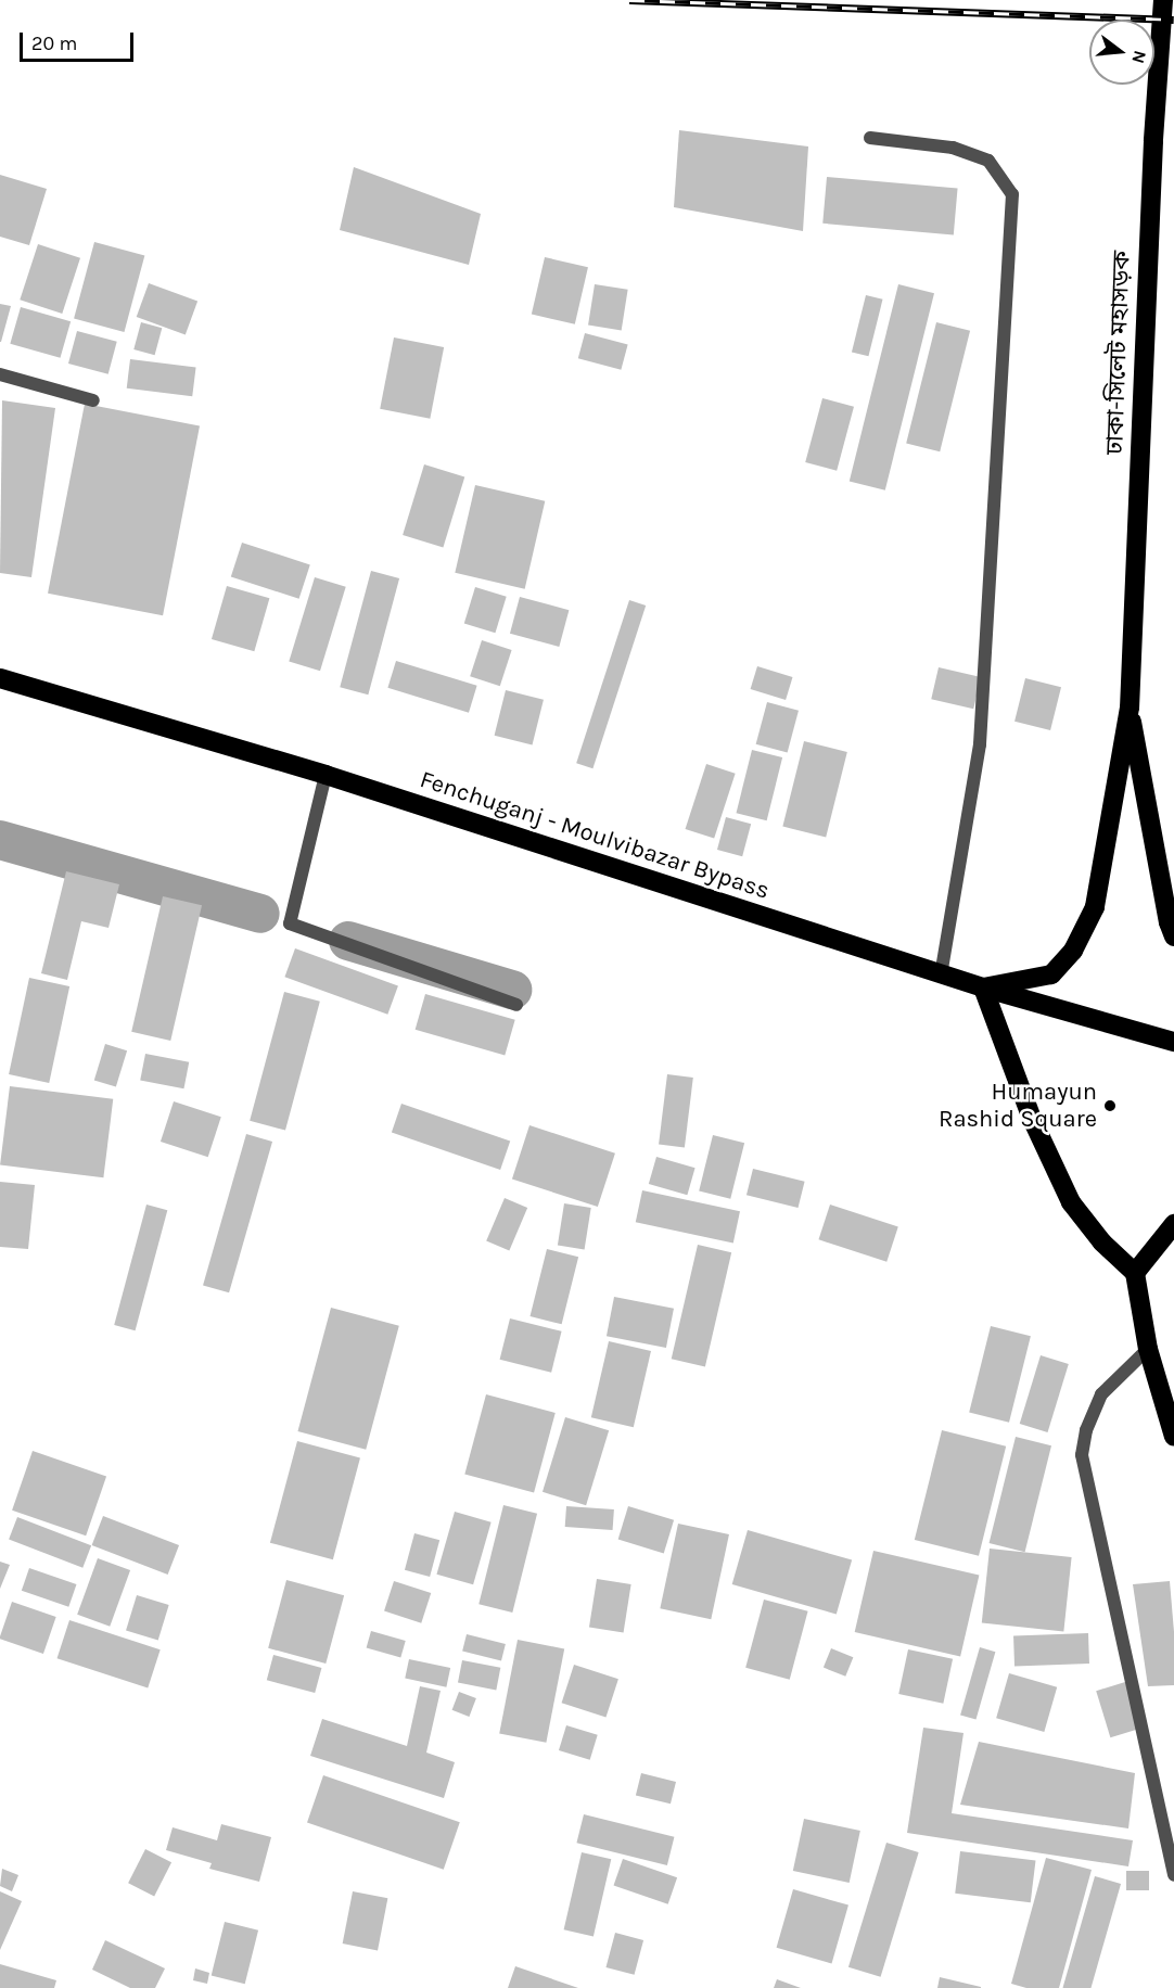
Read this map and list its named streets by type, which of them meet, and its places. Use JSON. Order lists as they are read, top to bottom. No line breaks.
{"streets":{"highway":["ঢাকা-সিলেট মহাসড়ক","Fenchuganj - Moulvibazar Bypass"]},"crossings":[["ঢাকা-সিলেট মহাসড়ক","Fenchuganj - Moulvibazar Bypass"]],"places":["Humayun Rashid Square"],"scale_bar":"20 m","north":"right"}
